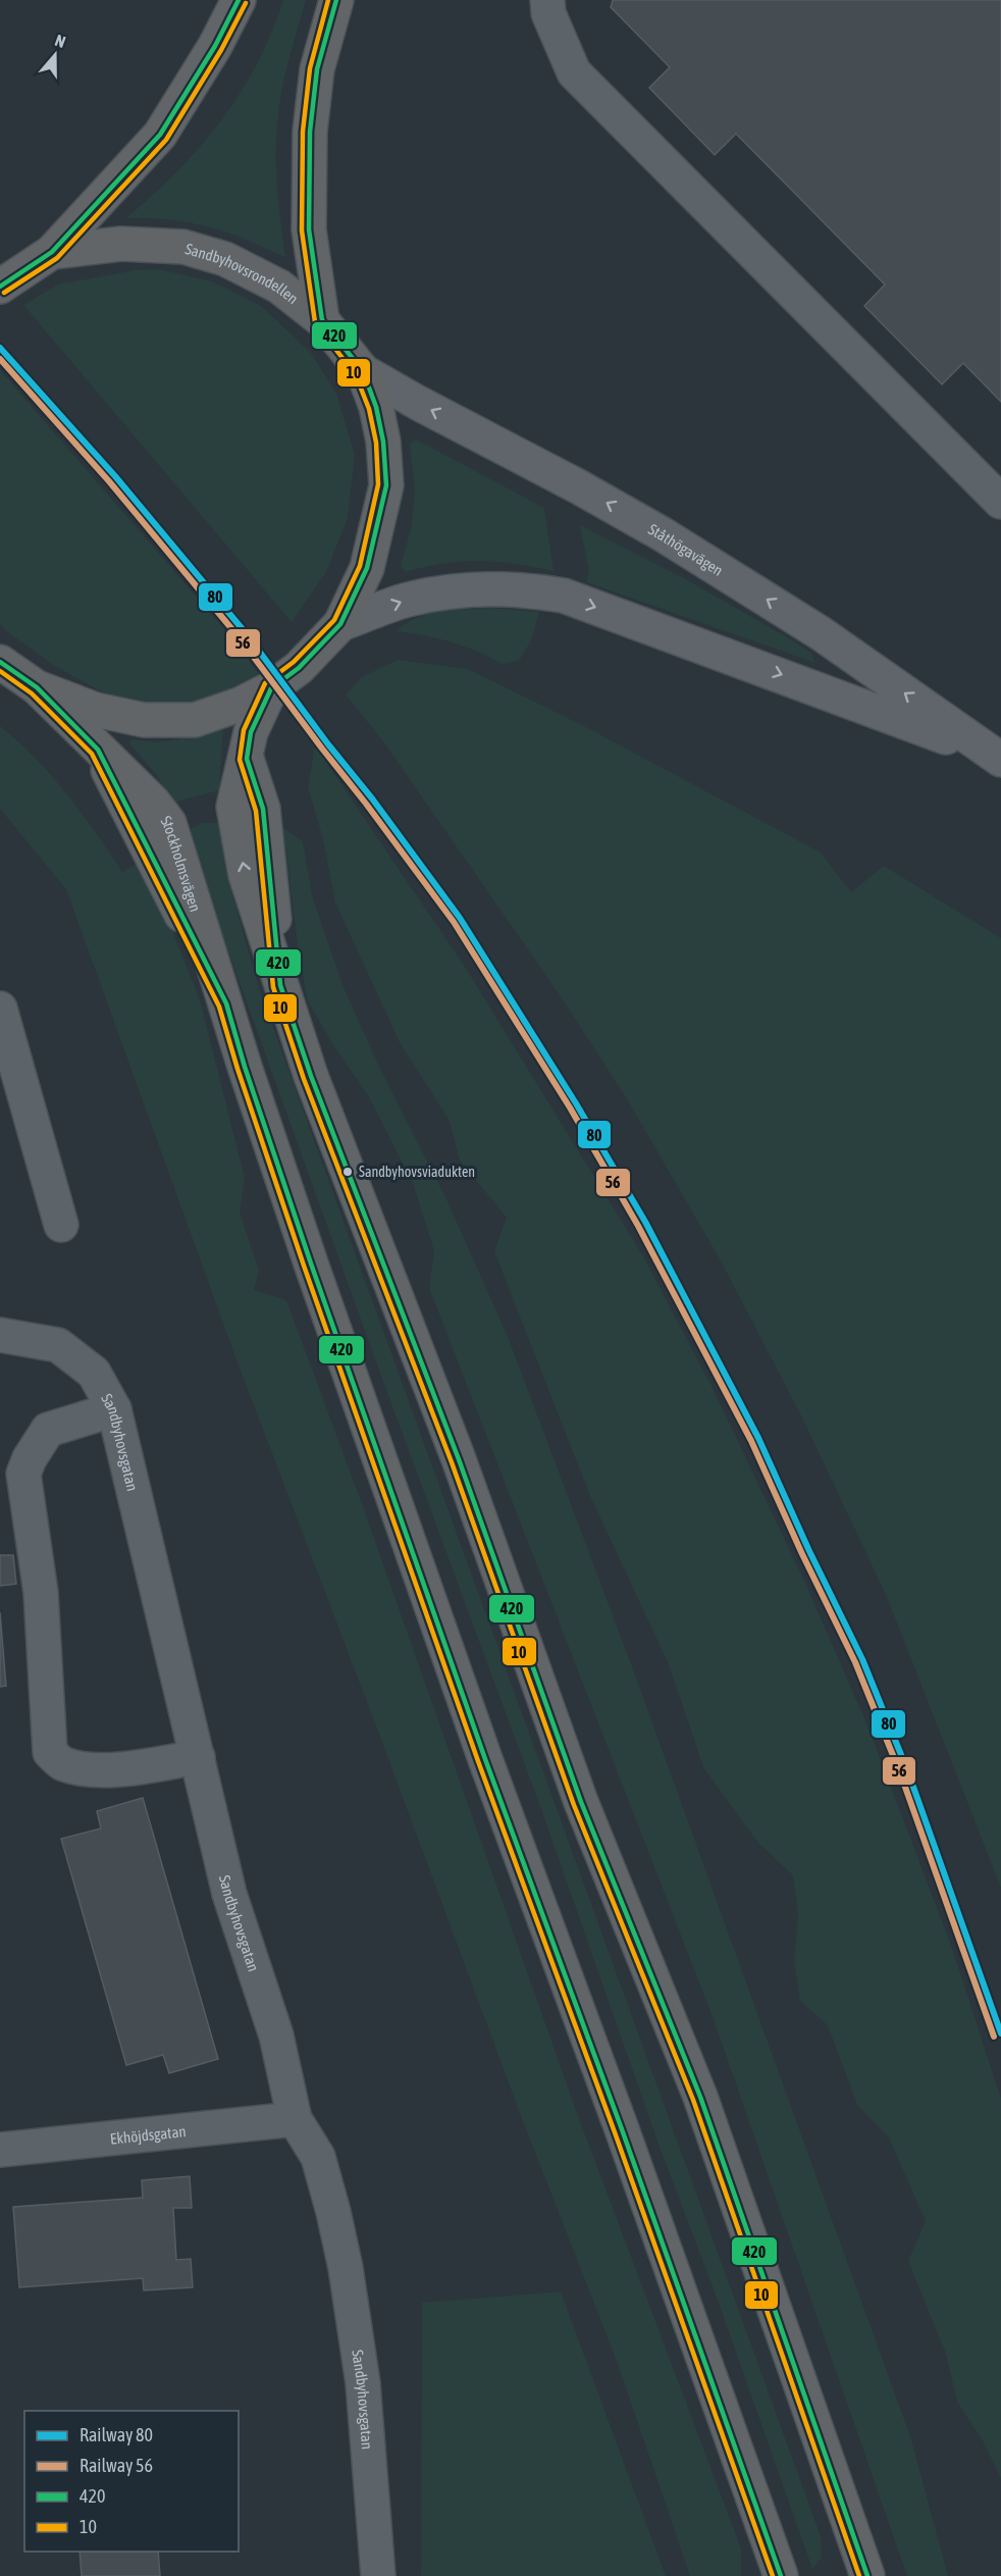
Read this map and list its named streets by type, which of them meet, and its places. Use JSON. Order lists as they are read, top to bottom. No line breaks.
{"streets":{"highway":["Sandbyhovsrondellen","Stockholmsvägen"],"main road":["Ståthögavägen"],"street":["Sandbyhovsgatan","Ekhöjdsgatan"]},"crossings":[["Sandbyhovsrondellen","Ståthögavägen"],["Sandbyhovsrondellen","Stockholmsvägen"],["Sandbyhovsgatan","Ekhöjdsgatan"]],"places":["Sandbyhovsviadukten"],"lines":["transit line 420","transit line 10","rail line 80","rail line 56"],"legend":["Railway 80","Railway 56","420","10"],"north":"top"}
